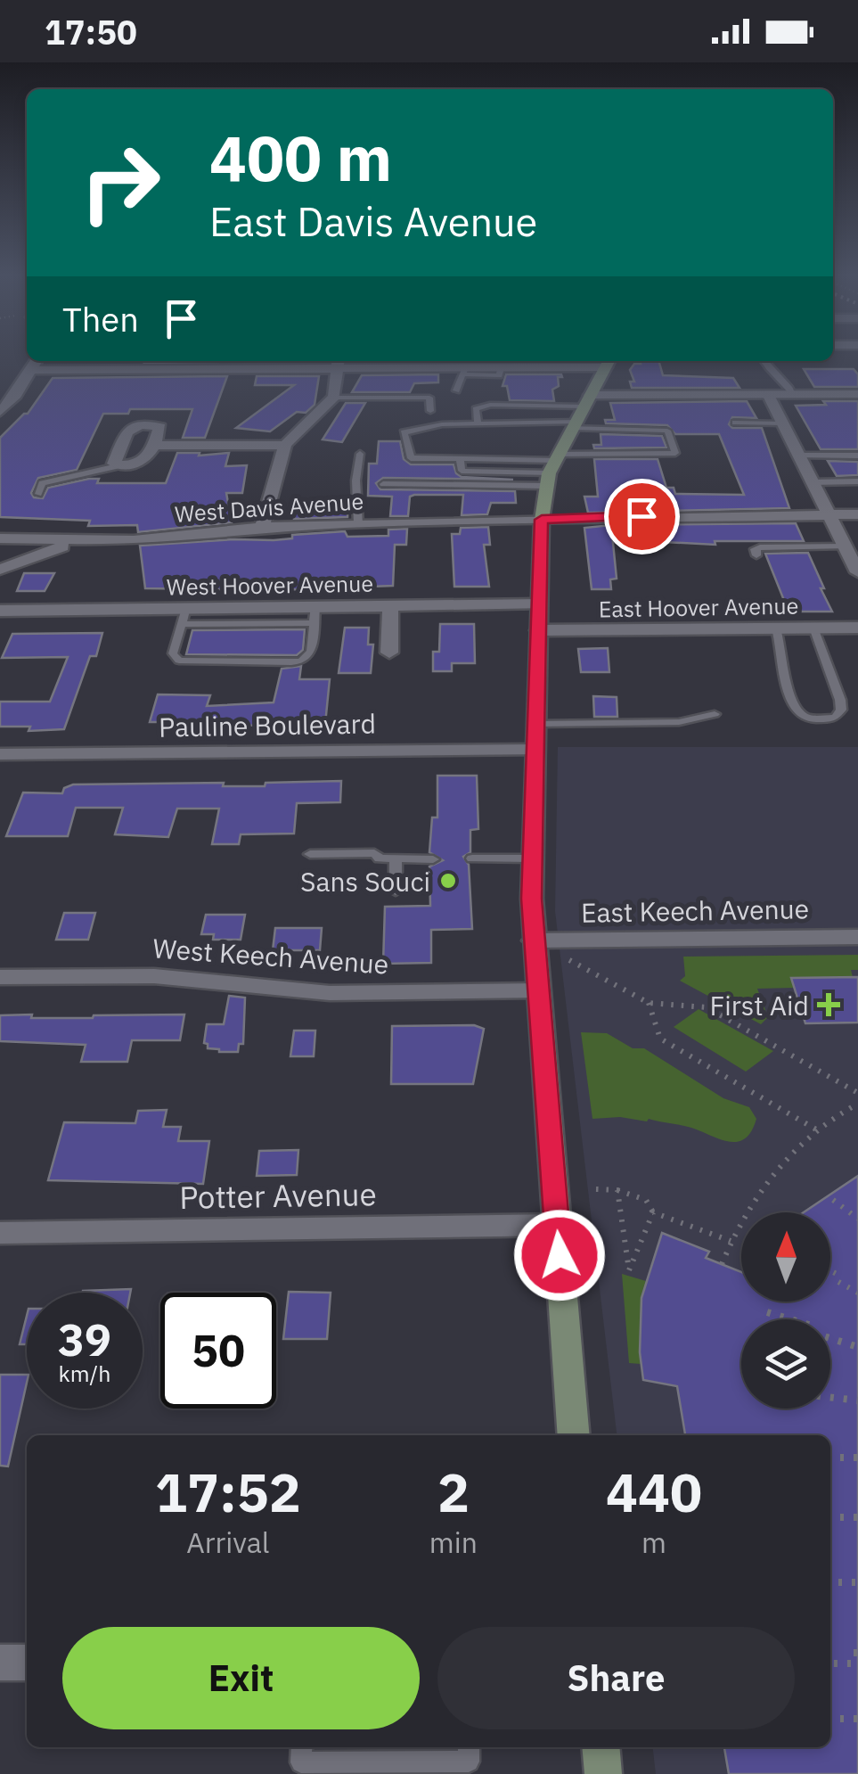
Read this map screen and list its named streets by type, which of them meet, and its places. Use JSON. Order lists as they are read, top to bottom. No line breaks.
{"streets":{"street":["West Davis Avenue","West Hoover Avenue","East Hoover Avenue","Pauline Boulevard","East Keech Avenue","West Keech Avenue","Potter Avenue"]},"places":{"other":["Sans Souci"],"health":["First Aid"]},"north":"top","page":{"status":"17:50","turn":["400 m","East Davis Avenue"],"then":"Then","speed":"39 km/h","limit":"50","eta":["17:52","Arrival","2","min","440","m"],"buttons":["Exit","Share"]}}
